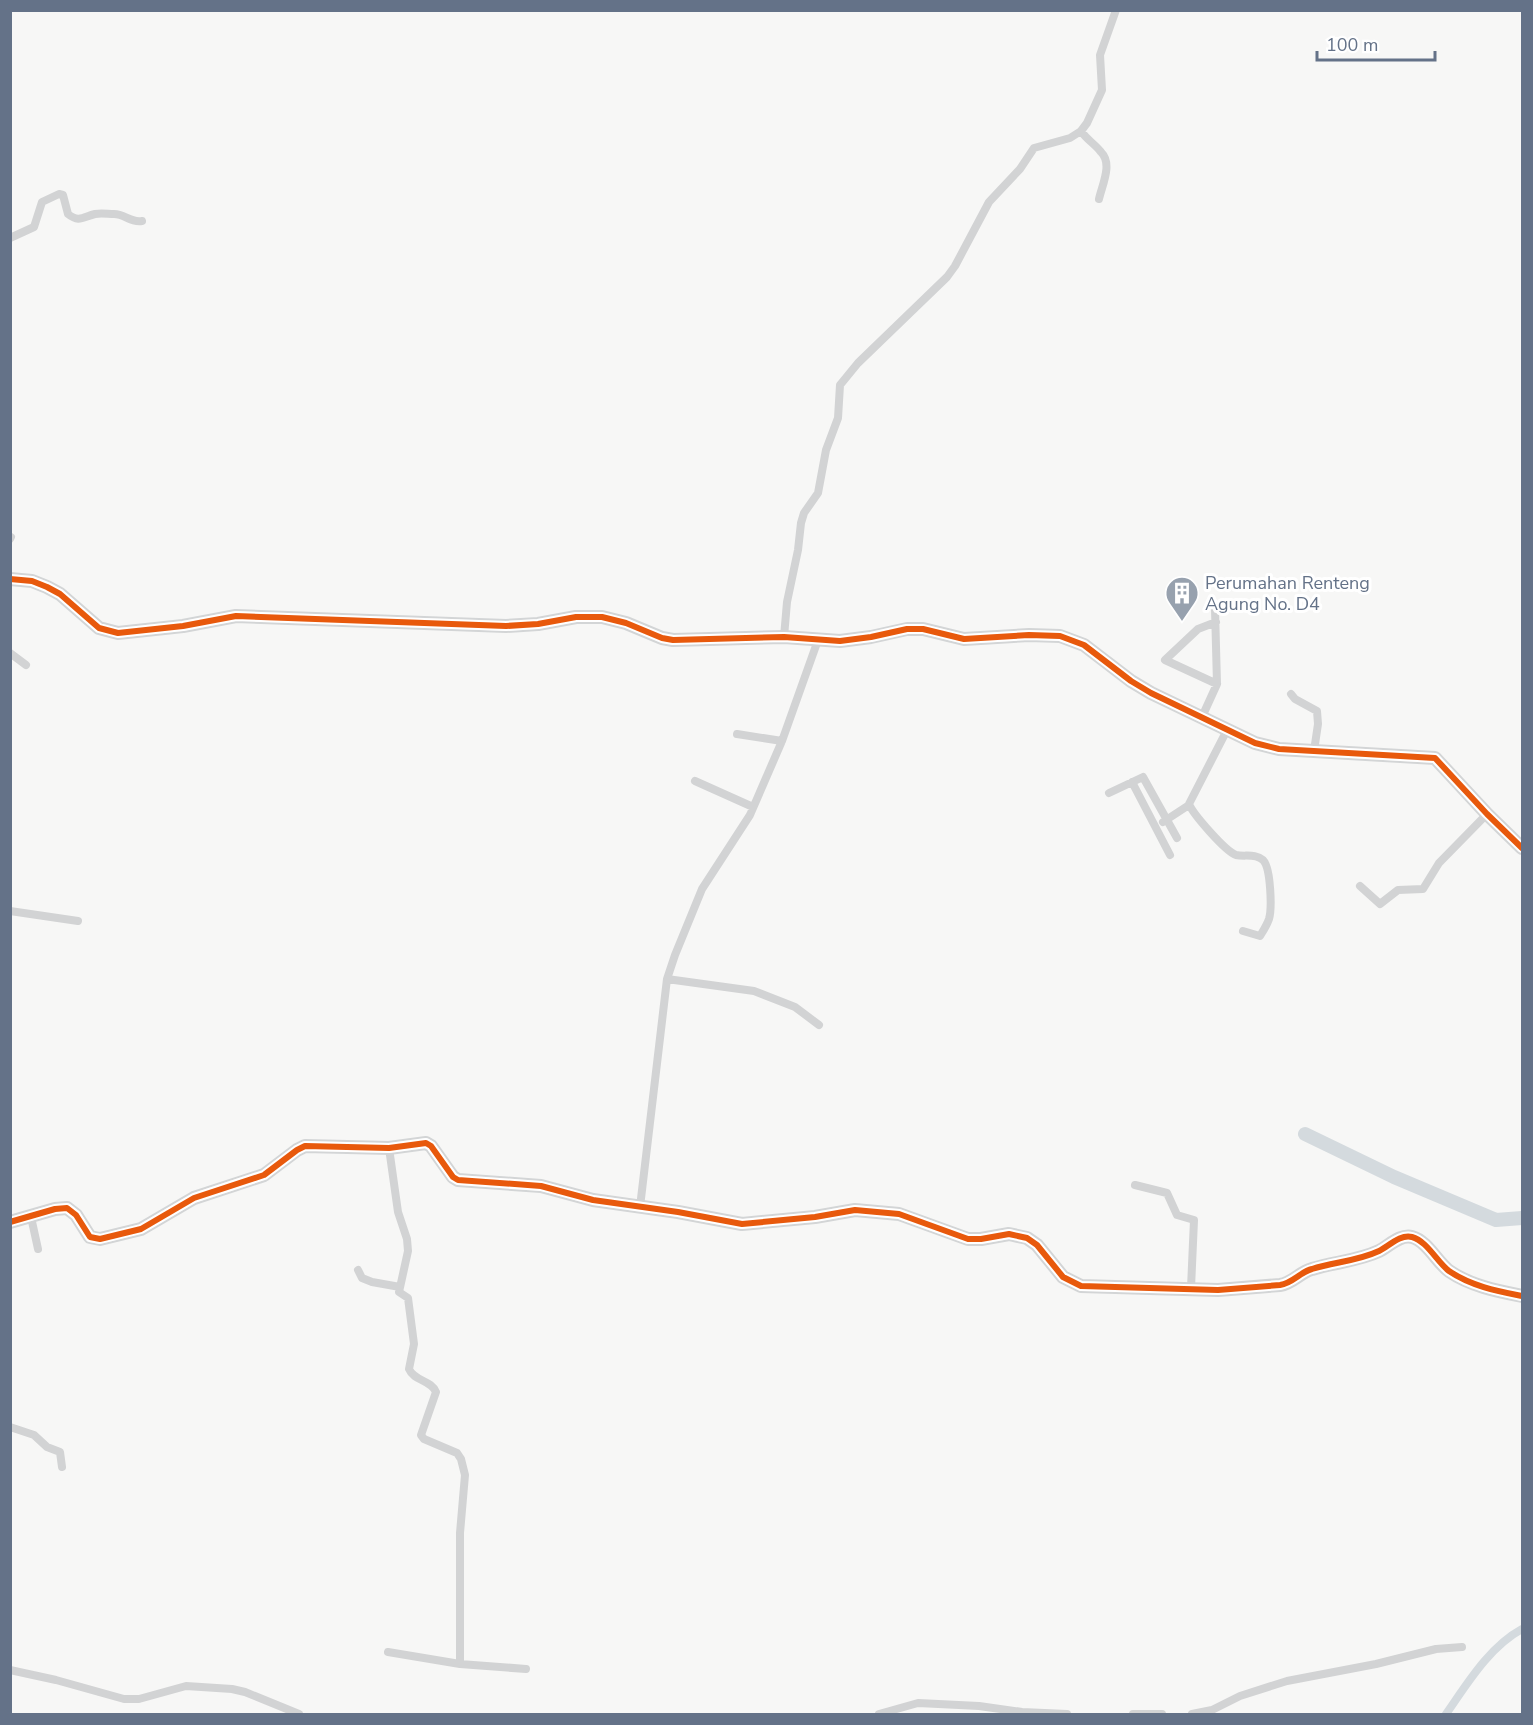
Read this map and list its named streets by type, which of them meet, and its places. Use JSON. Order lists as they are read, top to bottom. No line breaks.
{"places":{"building":["Perumahan Renteng Agung No. D4"]},"scale_bar":"100 m"}
